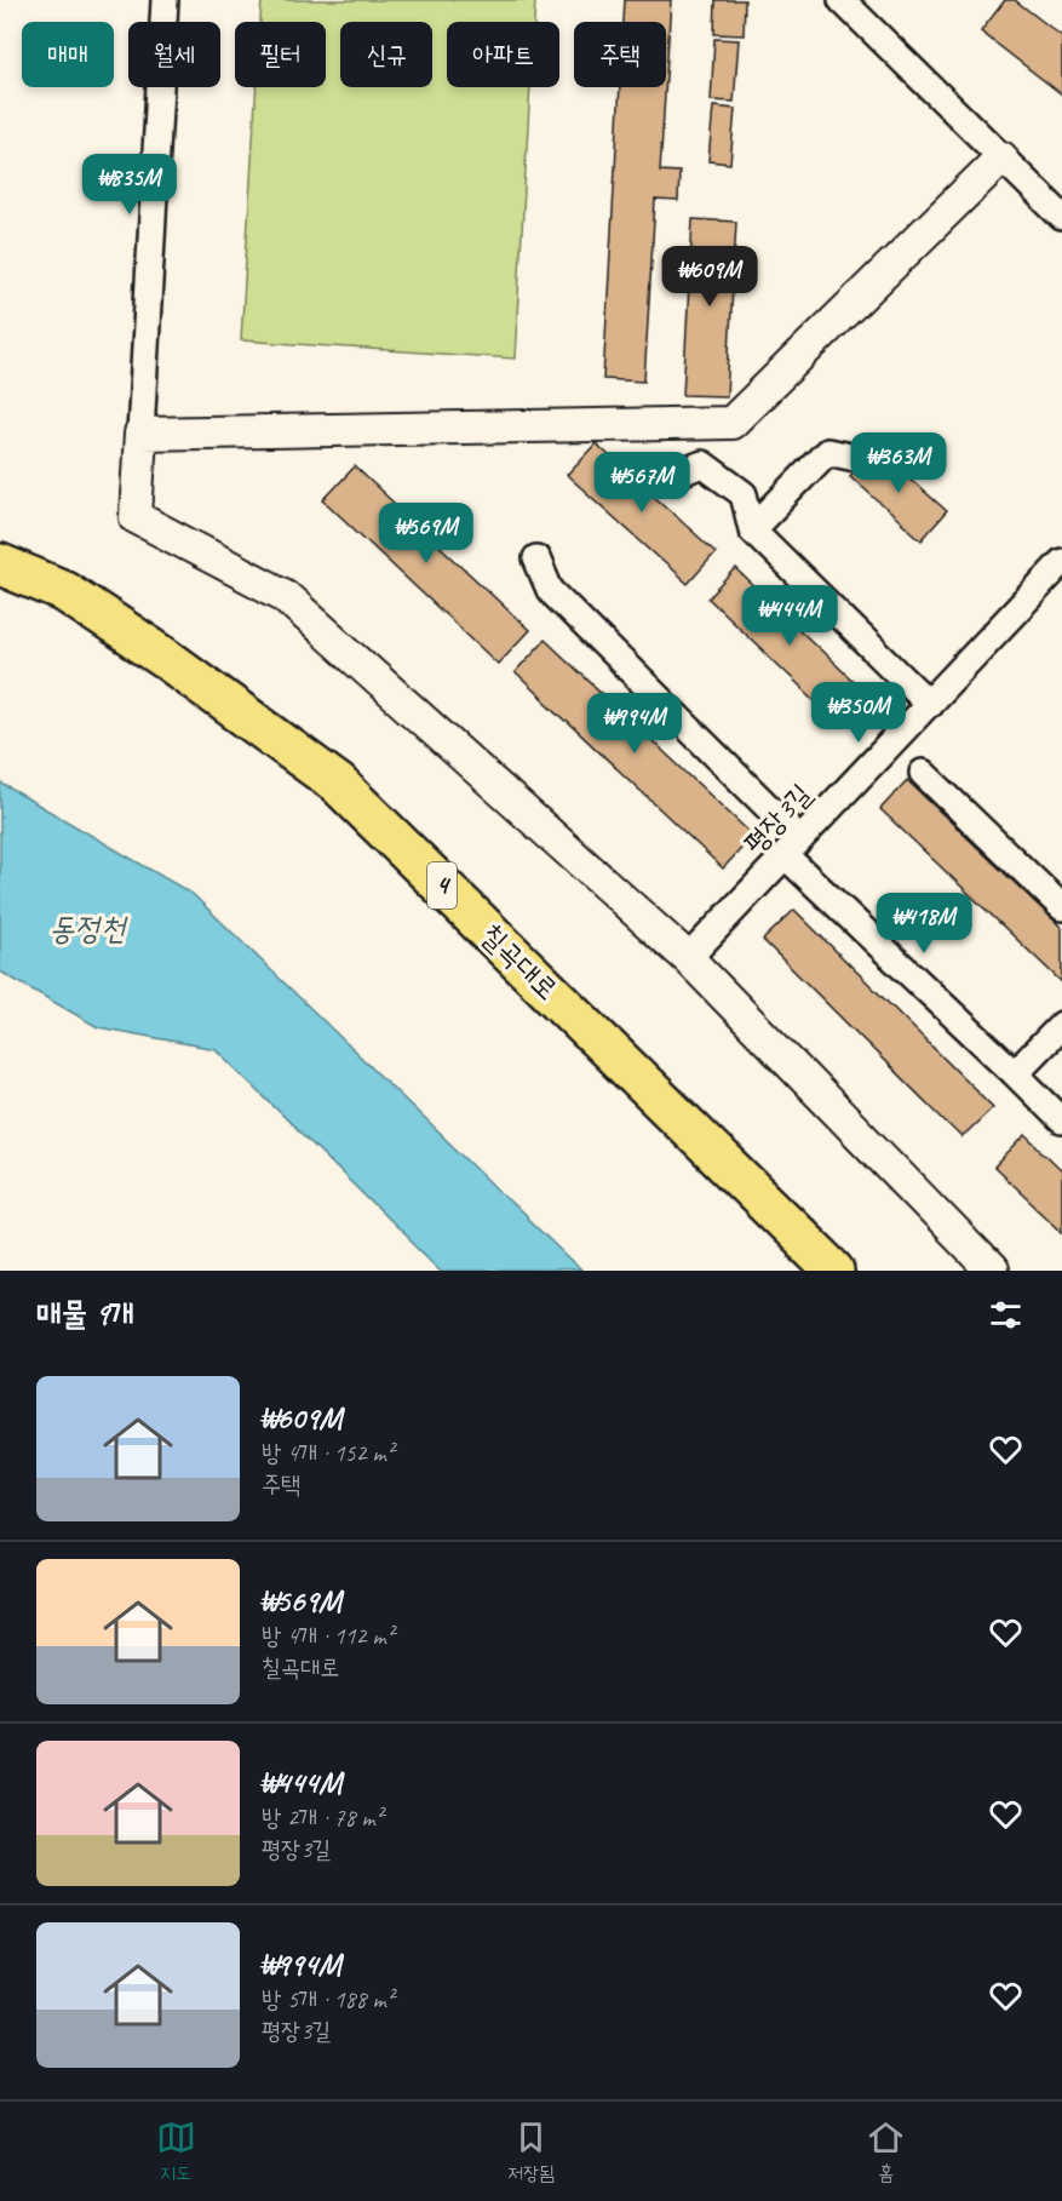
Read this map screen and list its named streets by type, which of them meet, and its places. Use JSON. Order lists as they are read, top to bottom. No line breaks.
{"streets":{"main road":["4","칠곡대로"],"street":["평장3길"]},"water":["동정천"],"page":{"chip":["매매","월세","필터","신규","아파트","주택"],"price":["₩835M","₩609M","₩363M","₩567M","₩569M","₩444M","₩350M","₩994M","₩418M"],"heading":"매물 9개","list":[{"name":"₩609M","note":"방 4개 · 152 m² · 주택"},{"name":"₩569M","note":"방 4개 · 112 m² · 칠곡대로"},{"name":"₩444M","note":"방 2개 · 78 m² · 평장3길"},{"name":"₩994M","note":"방 5개 · 188 m² · 평장3길"}],"tabs":["지도","저장됨","홈"]}}
